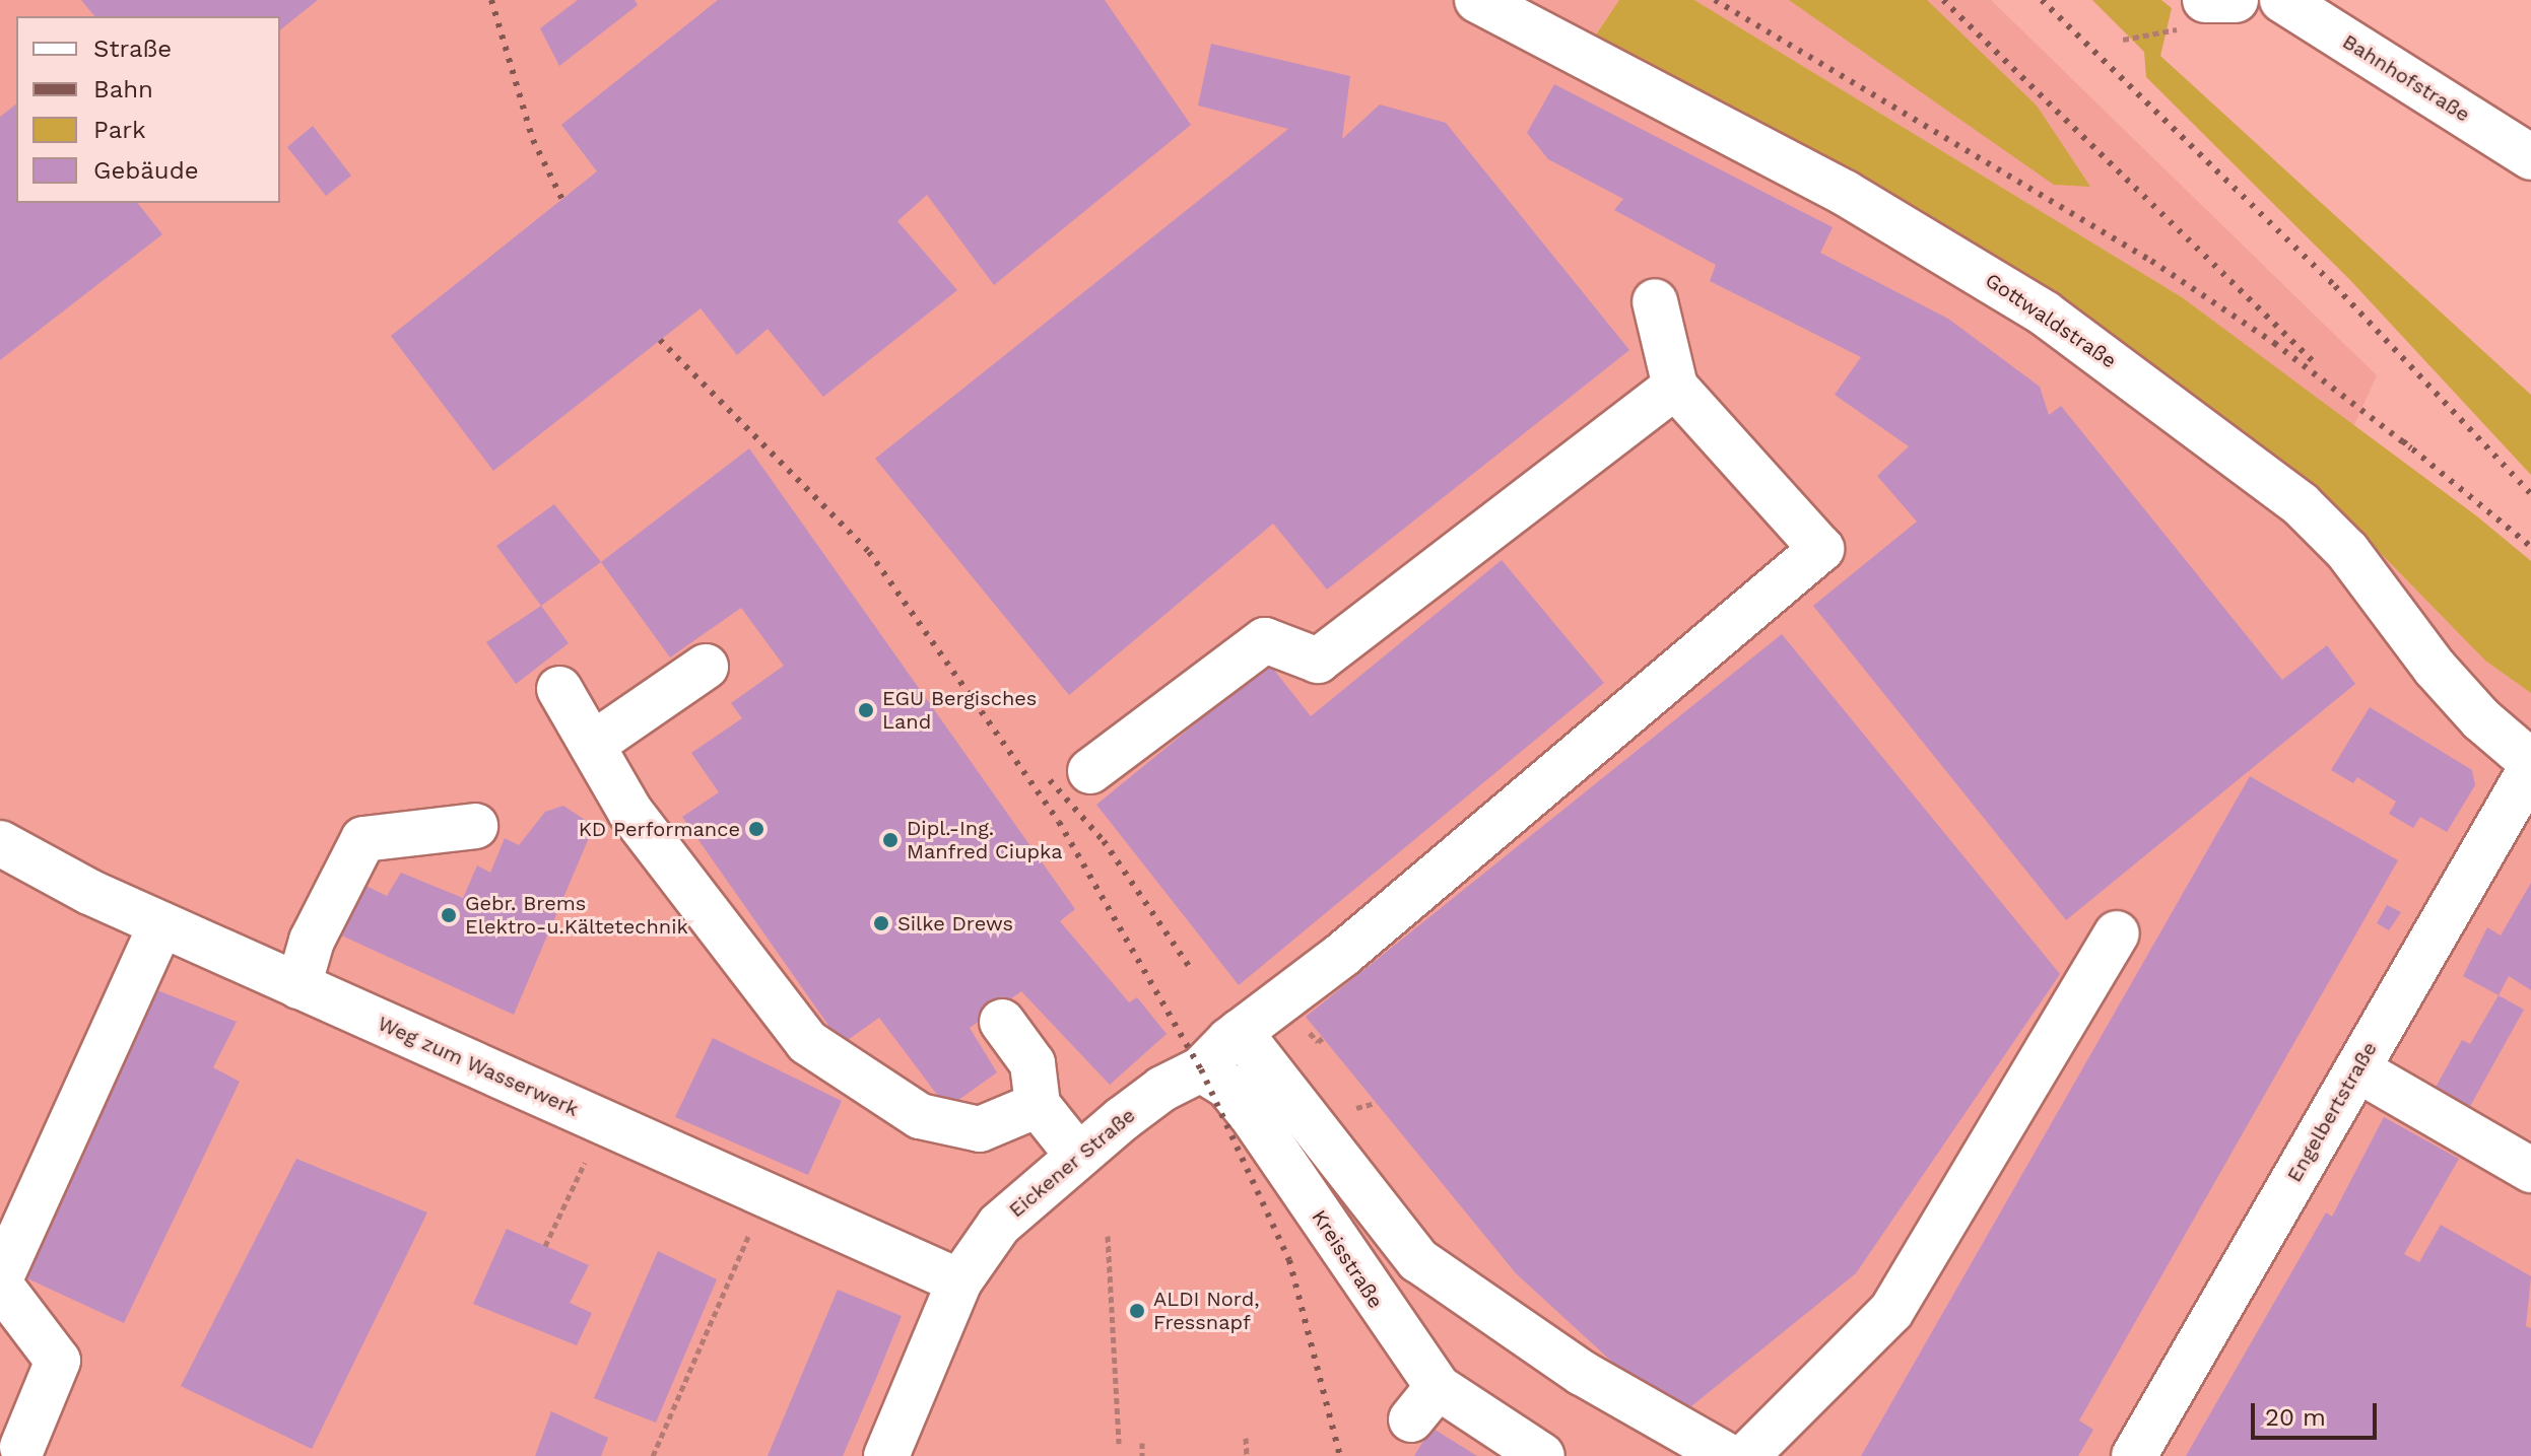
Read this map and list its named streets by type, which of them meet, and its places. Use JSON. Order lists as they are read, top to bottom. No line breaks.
{"streets":{"street":["Bahnhofstraße","Gottwaldstraße","Weg zum Wasserwerk","Engelbertstraße","Eickener Straße","Kreisstraße"]},"crossings":[["Weg zum Wasserwerk","Eickener Straße"],["Eickener Straße","Kreisstraße"]],"places":["EGU Bergisches Land","KD Performance","Dipl.-Ing. Manfred Ciupka","Gebr. Brems Elektro-u.Kältetechnik","Silke Drews","ALDI Nord, Fressnapf"],"legend":["Straße","Bahn","Park","Gebäude"],"scale_bar":"20 m"}
